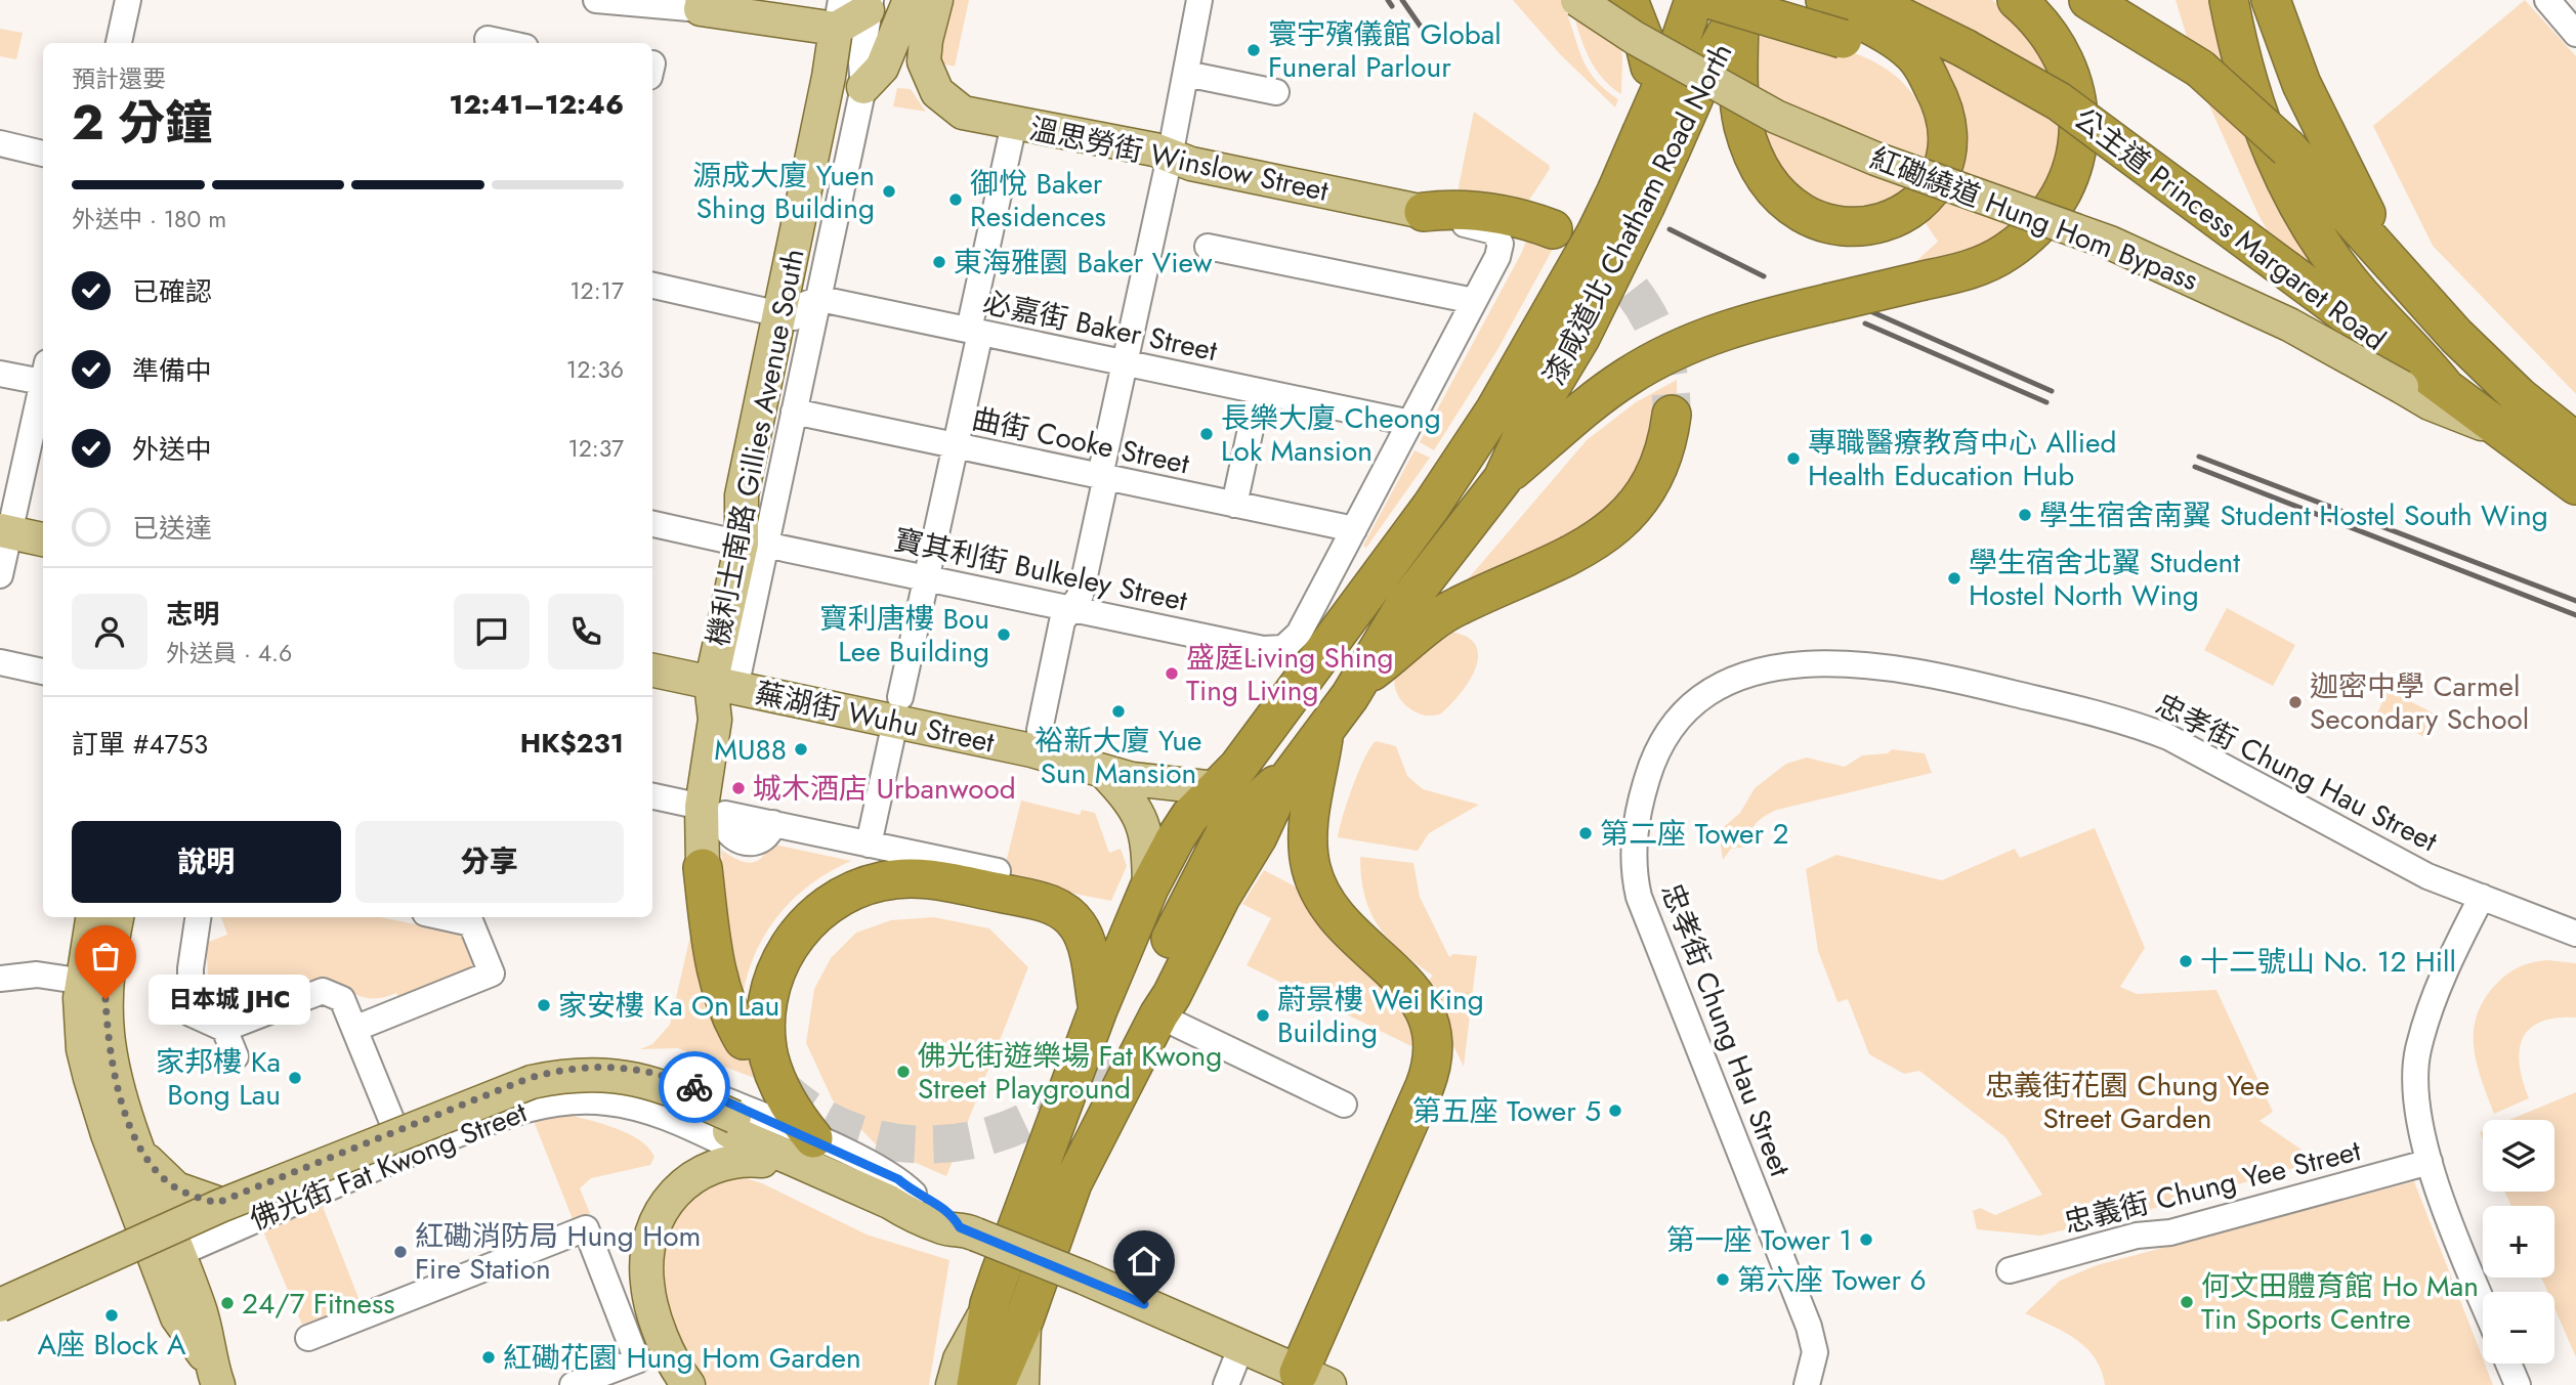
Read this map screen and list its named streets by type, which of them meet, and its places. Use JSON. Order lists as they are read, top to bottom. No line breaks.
{"streets":{"highway":["漆咸道北 Chatham Road North","公主道 Princess Margaret Road"],"main road":["溫思勞街 Winslow Street","紅磡繞道 Hung Hom Bypass","機利士南路 Gillies Avenue South","蕪湖街 Wuhu Street"],"street":["必嘉街 Baker Street","曲街 Cooke Street","寶其利街 Bulkeley Street","忠孝街 Chung Hau Street","佛光街 Fat Kwong Street","忠義街 Chung Yee Street"]},"crossings":[["漆咸道北 Chatham Road North","公主道 Princess Margaret Road"],["漆咸道北 Chatham Road North","蕪湖街 Wuhu Street"],["紅磡繞道 Hung Hom Bypass","公主道 Princess Margaret Road"],["必嘉街 Baker Street","機利士南路 Gillies Avenue South"],["曲街 Cooke Street","機利士南路 Gillies Avenue South"],["曲街 Cooke Street","寶其利街 Bulkeley Street"],["機利士南路 Gillies Avenue South","寶其利街 Bulkeley Street"],["機利士南路 Gillies Avenue South","蕪湖街 Wuhu Street"]],"parks":["忠義街花園 Chung Yee Street Garden"],"places":["寰宇殯儀館 Global Funeral Parlour","源成大廈 Yuen Shing Building","御悅 Baker Residences","東海雅園 Baker View","長樂大廈 Cheong Lok Mansion","專職醫療教育中心 Allied Health Education Hub","學生宿舍南翼 Student Hostel South Wing","學生宿舍北翼 Student Hostel North Wing","寶利唐樓 Bou Lee Building","盛庭Living Shing Ting Living","迦密中學 Carmel Secondary School","裕新大廈 Yue Sun Mansion","MU88","城木酒店 Urbanwood","第二座 Tower 2","十二號山 No. 12 Hill","日本城 JHC","家安樓 Ka On Lau","蔚景樓 Wei King Building","佛光街遊樂場 Fat Kwong Street Playground","家邦樓 Ka Bong Lau","第五座 Tower 5","第一座 Tower 1","紅磡消防局 Hung Hom Fire Station","第六座 Tower 6","何文田體育館 Ho Man Tin Sports Centre","24/7 Fitness","A座 Block A","紅磡花園 Hung Hom Garden"],"page":{"heading":["2 分鐘","預計還要","12:41–12:46"],"panel":["志明","外送員 · 4.6","訂單 #4753","HK$231"],"bar":"外送中 · 180 m","list":[["已確認","12:17"],["準備中","12:36"],["外送中","12:37"],"已送達"],"buttons":["說明","分享"],"bubble":"日本城 JHC","map_buttons":["+","−"]}}
